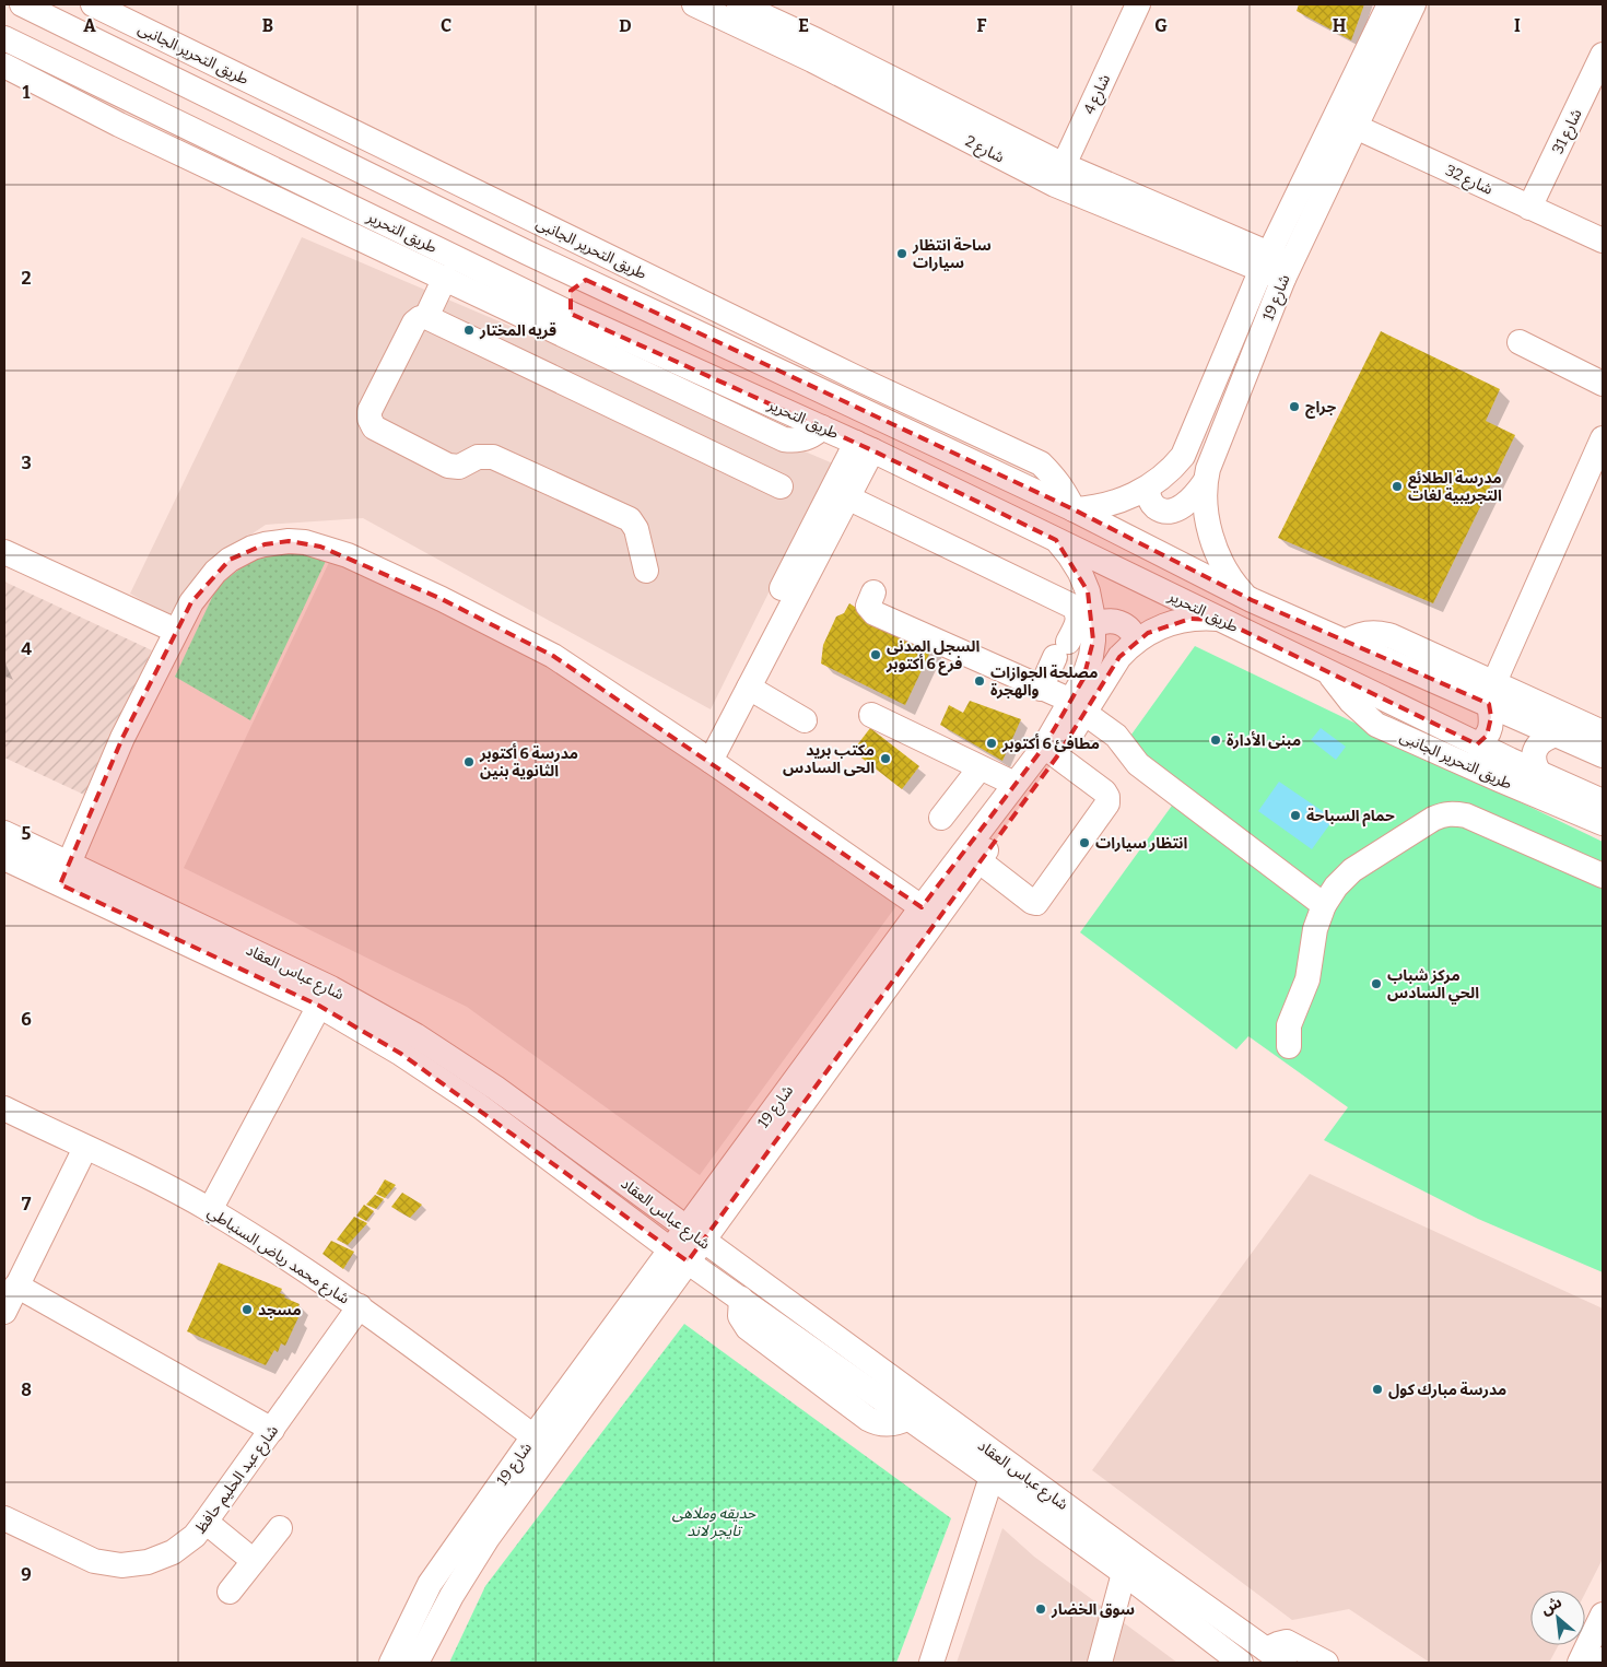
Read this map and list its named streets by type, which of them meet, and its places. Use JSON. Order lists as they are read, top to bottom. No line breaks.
{"streets":{"street":["طريق التحرير الجانبى","شارع 4","شارع 31","شارع 2","شارع 32","طريق التحرير","شارع 19","شارع عباس العقاد","شارع محمد رياض السنباطي","شارع عبد الحليم حافظ"]},"crossings":[["طريق التحرير الجانبى","طريق التحرير"],["طريق التحرير الجانبى","شارع 19"],["شارع 4","شارع 2"],["شارع 31","شارع 32"],["شارع 2","شارع 19"],["شارع 32","شارع 19"],["طريق التحرير","شارع 19"],["شارع 19","شارع عباس العقاد"],["شارع 19","شارع محمد رياض السنباطي"],["شارع محمد رياض السنباطي","شارع عبد الحليم حافظ"]],"parks":["حديقه وملاهى تايجر لاند"],"places":["ساحة انتظار سيارات","قريه المختار","جراج","مدرسة الطلائع التجريبية لغات","السجل المدنى فرع 6 أكتوبر","مصلحة الجوازات والهجرة","مبنى الأدارة","مطافئ 6 أكتوبر","مكتب بريد الحى السادس","مدرسة 6 أكتوبر الثانوية بنين","حمام السباحة","انتظار سيارات","مركز شباب الحي السادس","مسجد","مدرسة مبارك كول","سوق الخضار"],"north":"top left","grid":{"columns":["A","B","C","D","E","F","G","H","I"],"rows":["1","2","3","4","5","6","7","8","9"]}}
